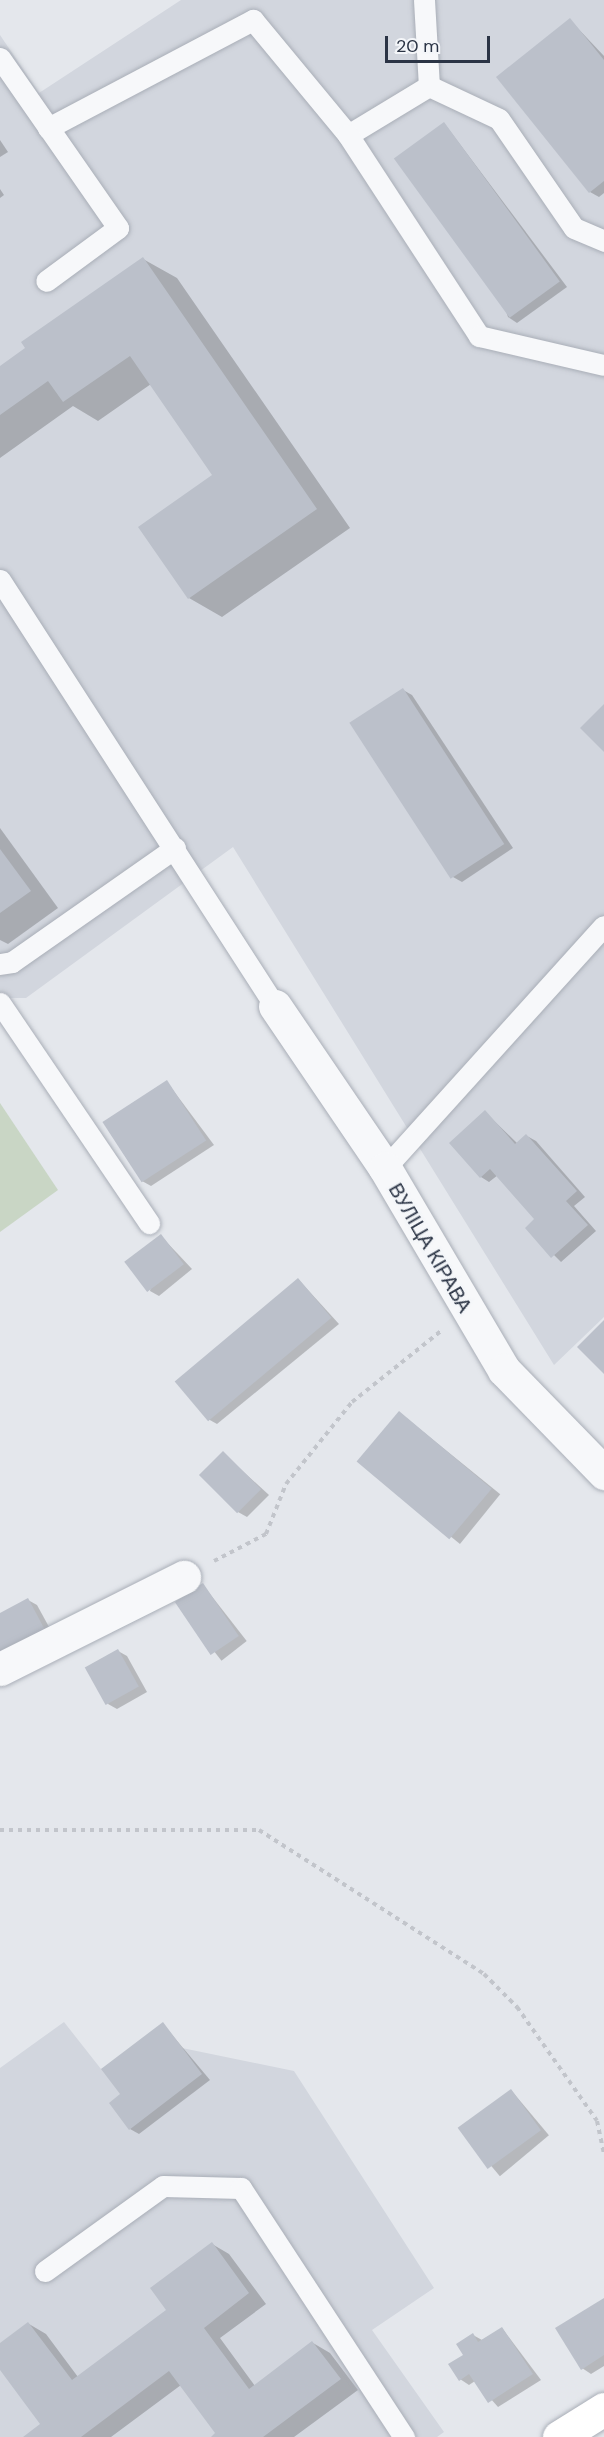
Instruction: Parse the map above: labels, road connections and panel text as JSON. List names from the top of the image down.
{
  "streets": {
    "street": ["ВУЛІЦА КІРАВА"]
  },
  "scale_bar": "20 m"
}
